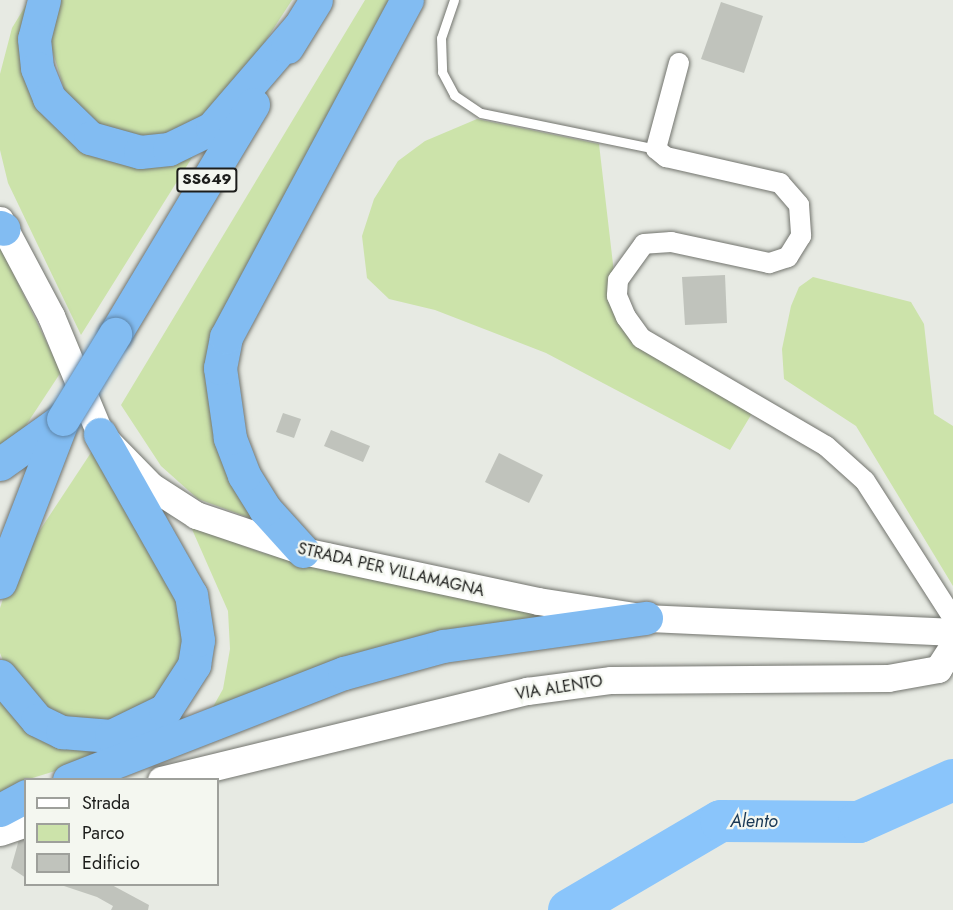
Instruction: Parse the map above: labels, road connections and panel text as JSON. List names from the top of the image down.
{
  "streets": {
    "highway": ["SS649"],
    "main road": ["STRADA PER VILLAMAGNA", "VIA ALENTO"]
  },
  "water": ["Alento"],
  "legend": ["Strada", "Parco", "Edificio"]
}
